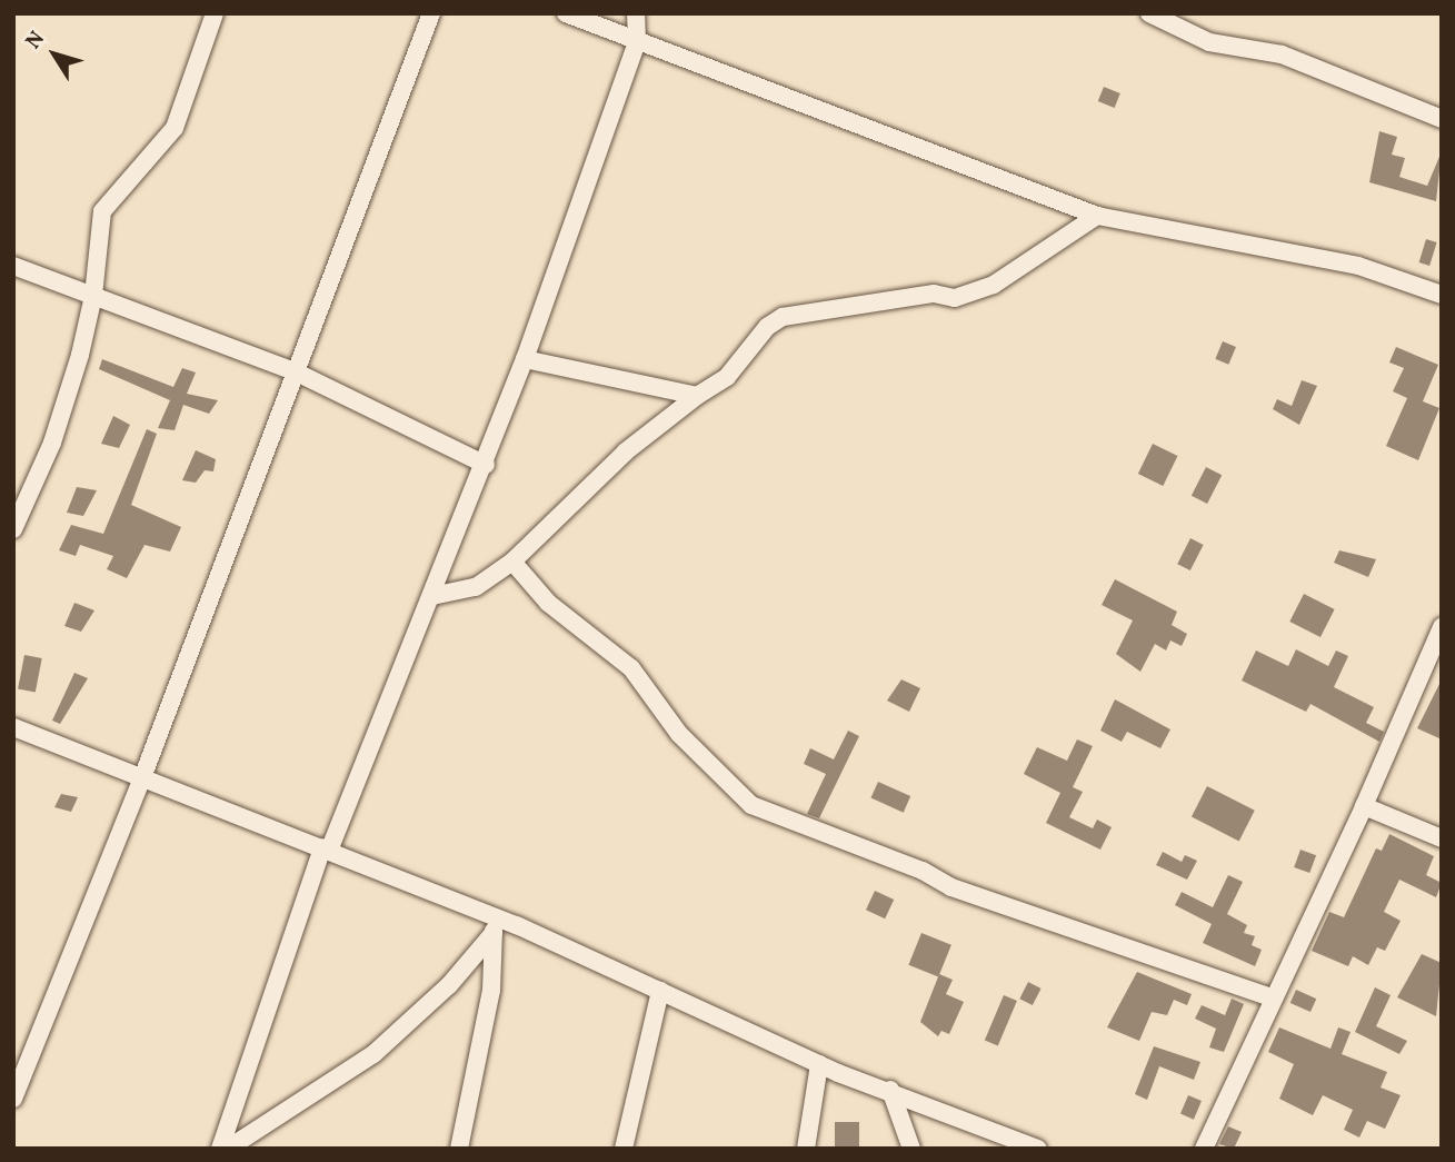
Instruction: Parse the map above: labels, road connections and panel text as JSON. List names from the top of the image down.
{
  "north": "top left"
}
